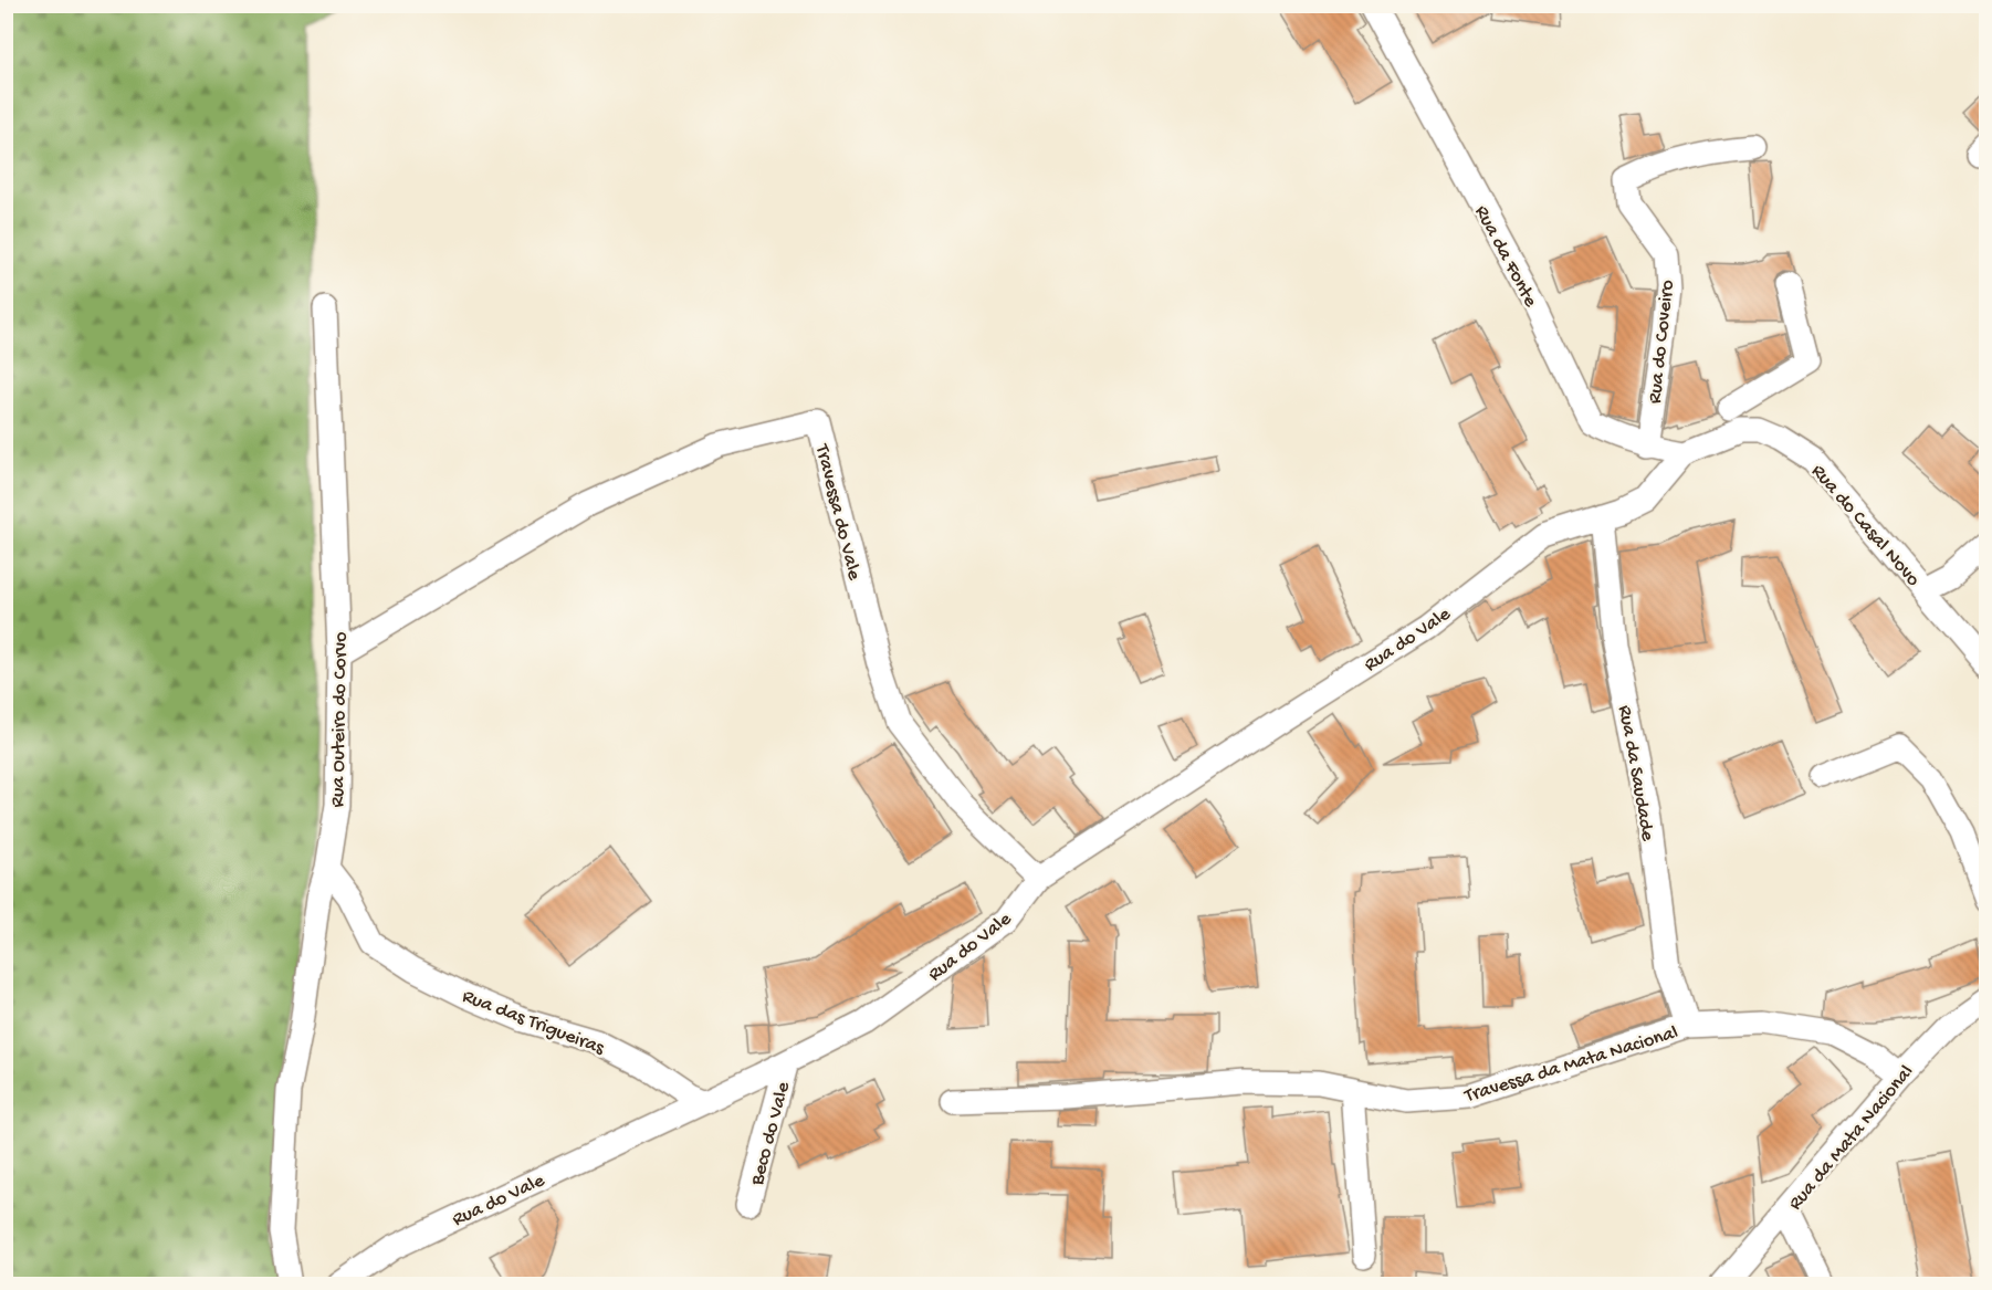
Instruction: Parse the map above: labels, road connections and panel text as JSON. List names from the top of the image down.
{
  "streets": {
    "street": [
      "Rua da Fonte",
      "Rua do Coveiro",
      "Travessa do Vale",
      "Rua do Casal Novo",
      "Rua do Vale",
      "Rua Outeiro do Corvo",
      "Rua da Saudade",
      "Rua das Trigueiras",
      "Travessa da Mata Nacional",
      "Beco do Vale",
      "Rua da Mata Nacional"
    ]
  },
  "crossings": [
    ["Rua da Fonte", "Rua do Coveiro"],
    ["Rua da Fonte", "Rua do Casal Novo"],
    ["Rua da Fonte", "Rua do Vale"],
    ["Travessa do Vale", "Rua do Vale"],
    ["Travessa do Vale", "Rua Outeiro do Corvo"],
    ["Rua do Casal Novo", "Rua do Vale"],
    ["Rua do Vale", "Rua da Saudade"],
    ["Rua do Vale", "Rua das Trigueiras"],
    ["Rua do Vale", "Beco do Vale"],
    ["Rua Outeiro do Corvo", "Rua das Trigueiras"],
    ["Rua da Saudade", "Travessa da Mata Nacional"],
    ["Travessa da Mata Nacional", "Rua da Mata Nacional"]
  ]
}
